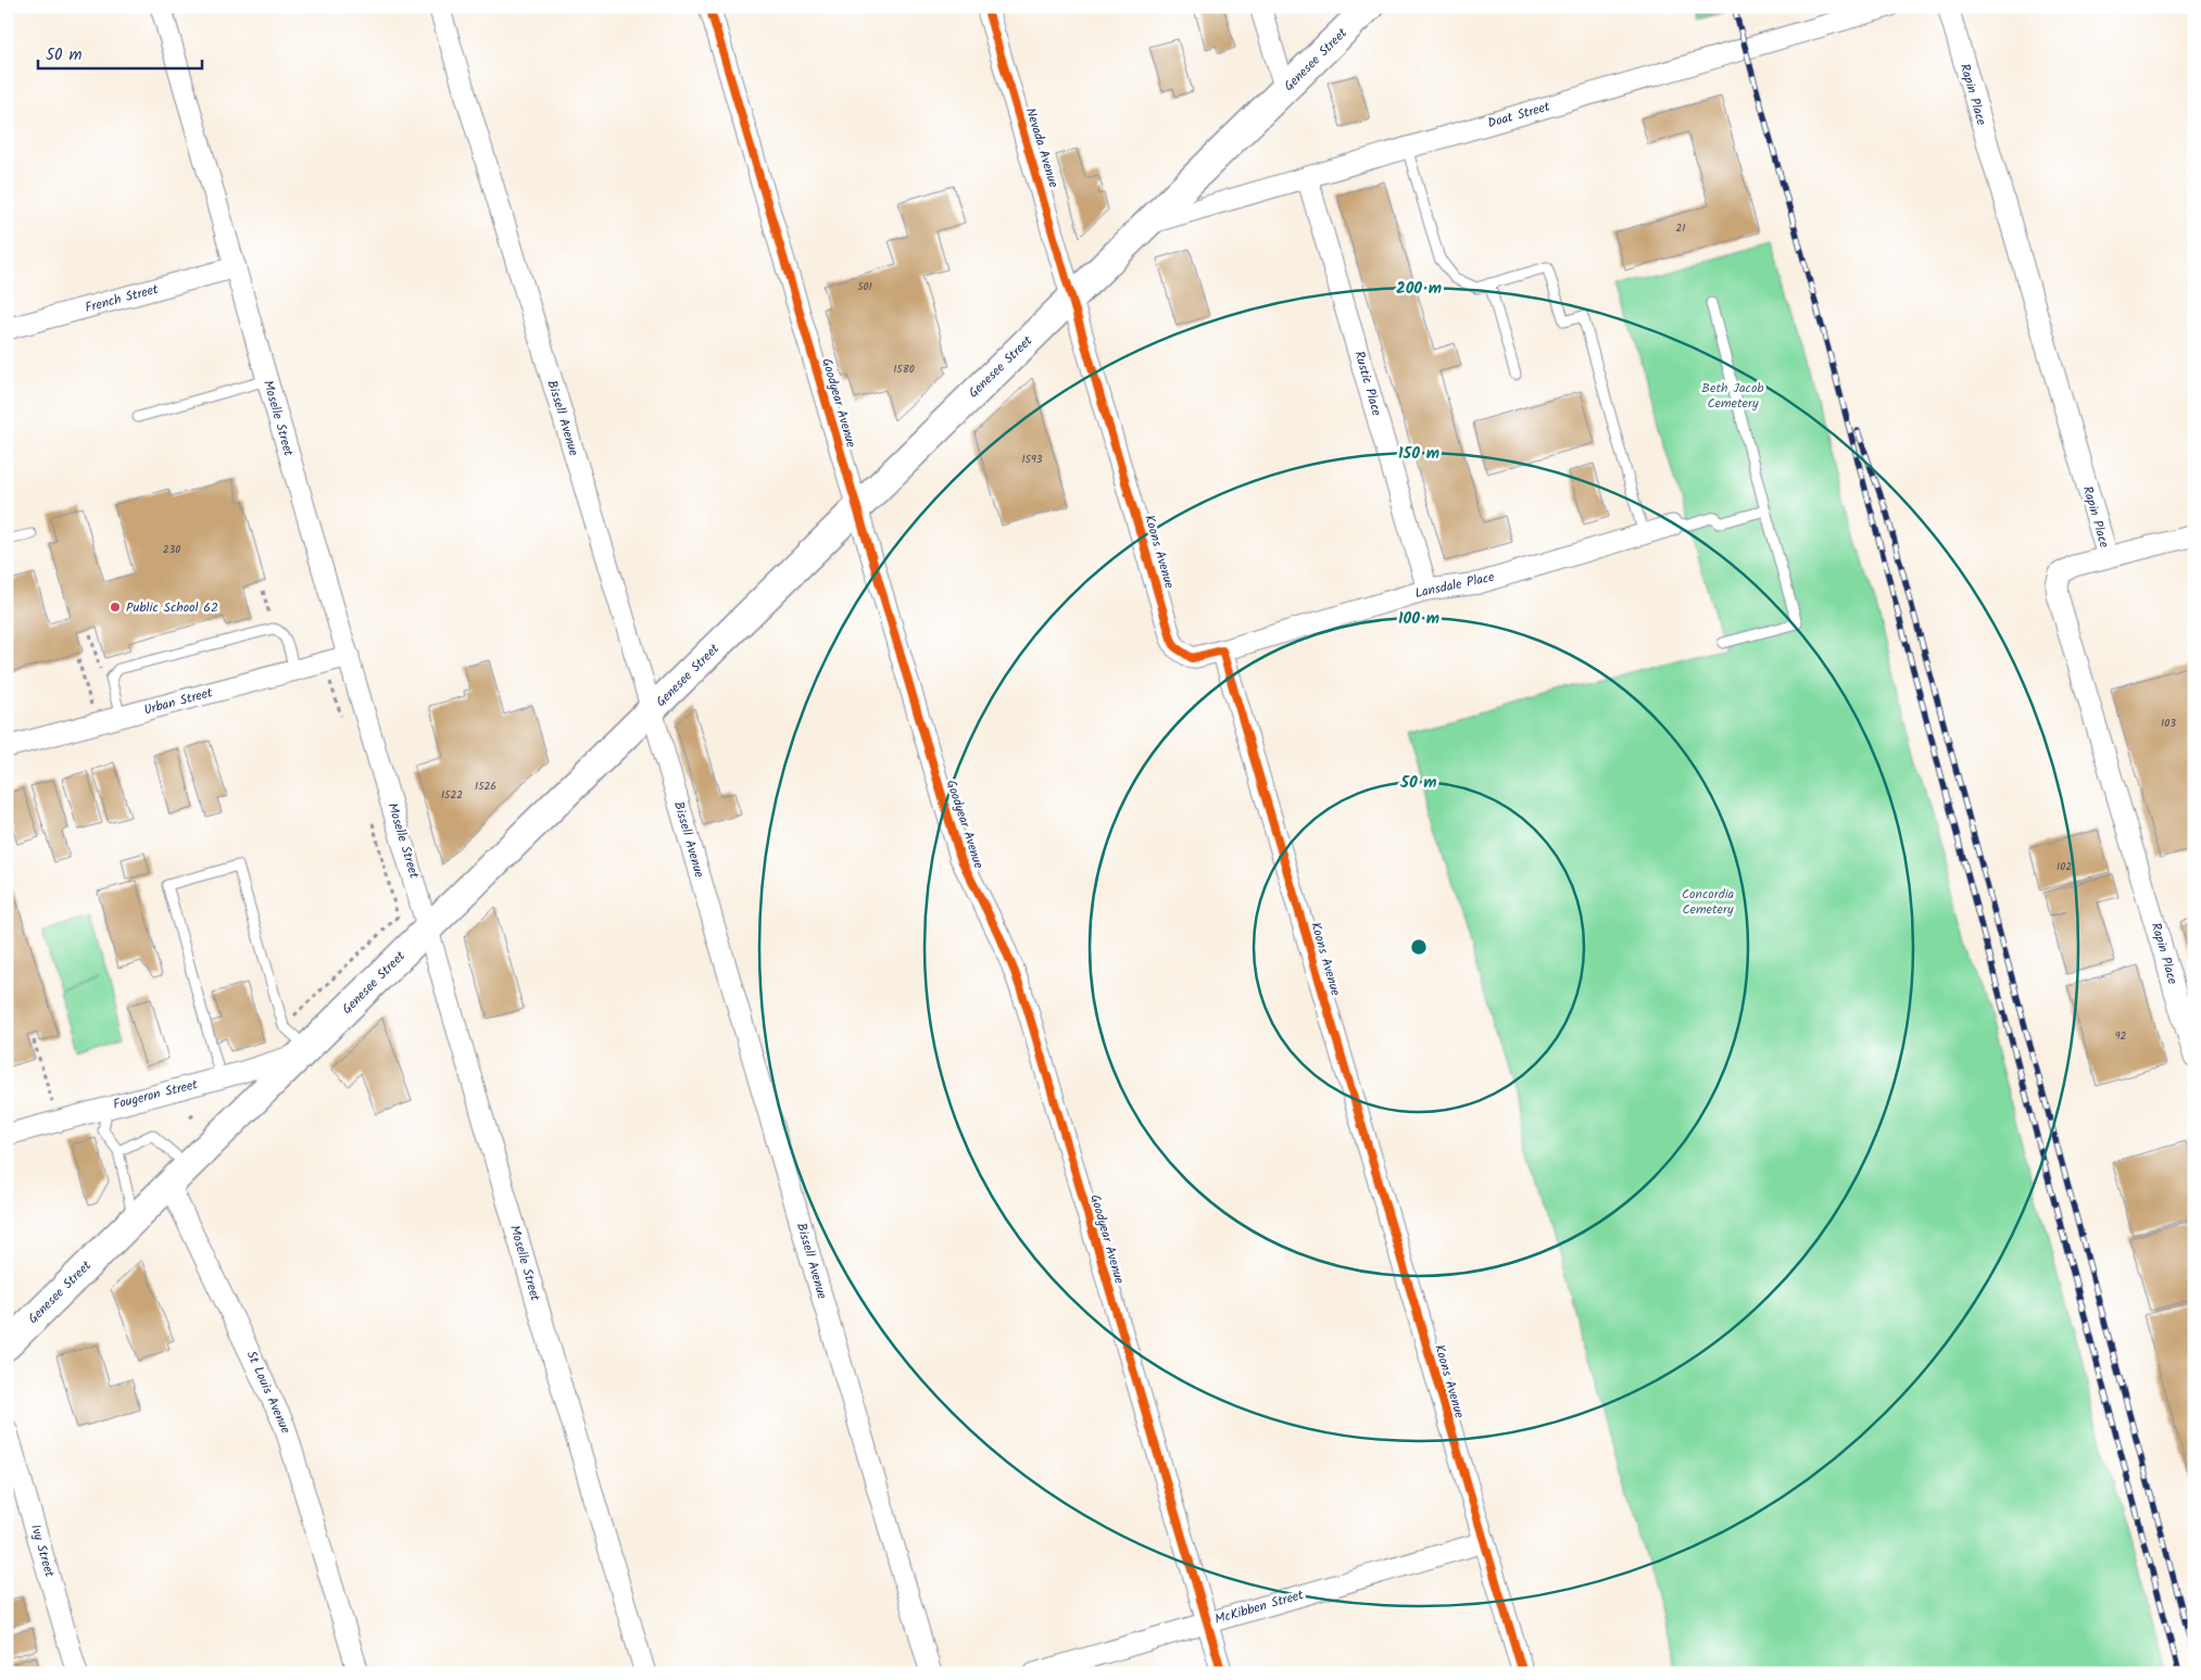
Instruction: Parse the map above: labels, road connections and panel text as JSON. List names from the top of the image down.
{
  "streets": {
    "main road": ["Genesee Street"],
    "street": [
      "Rapin Place",
      "Doat Street",
      "Nevada Avenue",
      "French Street",
      "Rustic Place",
      "Goodyear Avenue",
      "Moselle Street",
      "Bissell Avenue",
      "Koons Avenue",
      "Lansdale Place",
      "Urban Street",
      "Fougeron Street",
      "St Louis Avenue",
      "Ivy Street",
      "McKibben Street"
    ]
  },
  "crossings": [
    ["Genesee Street", "Doat Street"],
    ["Genesee Street", "Nevada Avenue"],
    ["Genesee Street", "Goodyear Avenue"],
    ["Genesee Street", "Moselle Street"],
    ["Genesee Street", "Bissell Avenue"],
    ["Genesee Street", "Koons Avenue"],
    ["Genesee Street", "Fougeron Street"],
    ["Genesee Street", "St Louis Avenue"],
    ["Doat Street", "Rustic Place"],
    ["Nevada Avenue", "Koons Avenue"],
    ["French Street", "Moselle Street"],
    ["Rustic Place", "Lansdale Place"],
    ["Goodyear Avenue", "McKibben Street"],
    ["Moselle Street", "Urban Street"],
    ["Koons Avenue", "Lansdale Place"],
    ["Koons Avenue", "McKibben Street"]
  ],
  "parks": ["Beth Jacob Cemetery", "Concordia Cemetery"],
  "places": ["Public School 62"],
  "house_numbers": [
    "21",
    "501",
    "1580",
    "1593",
    "230",
    "103",
    "1526",
    "1522",
    "102",
    "92"
  ],
  "scale_bar": "50 m",
  "rings": [
    "200 m",
    "150 m",
    "100 m",
    "50 m"
  ]
}
